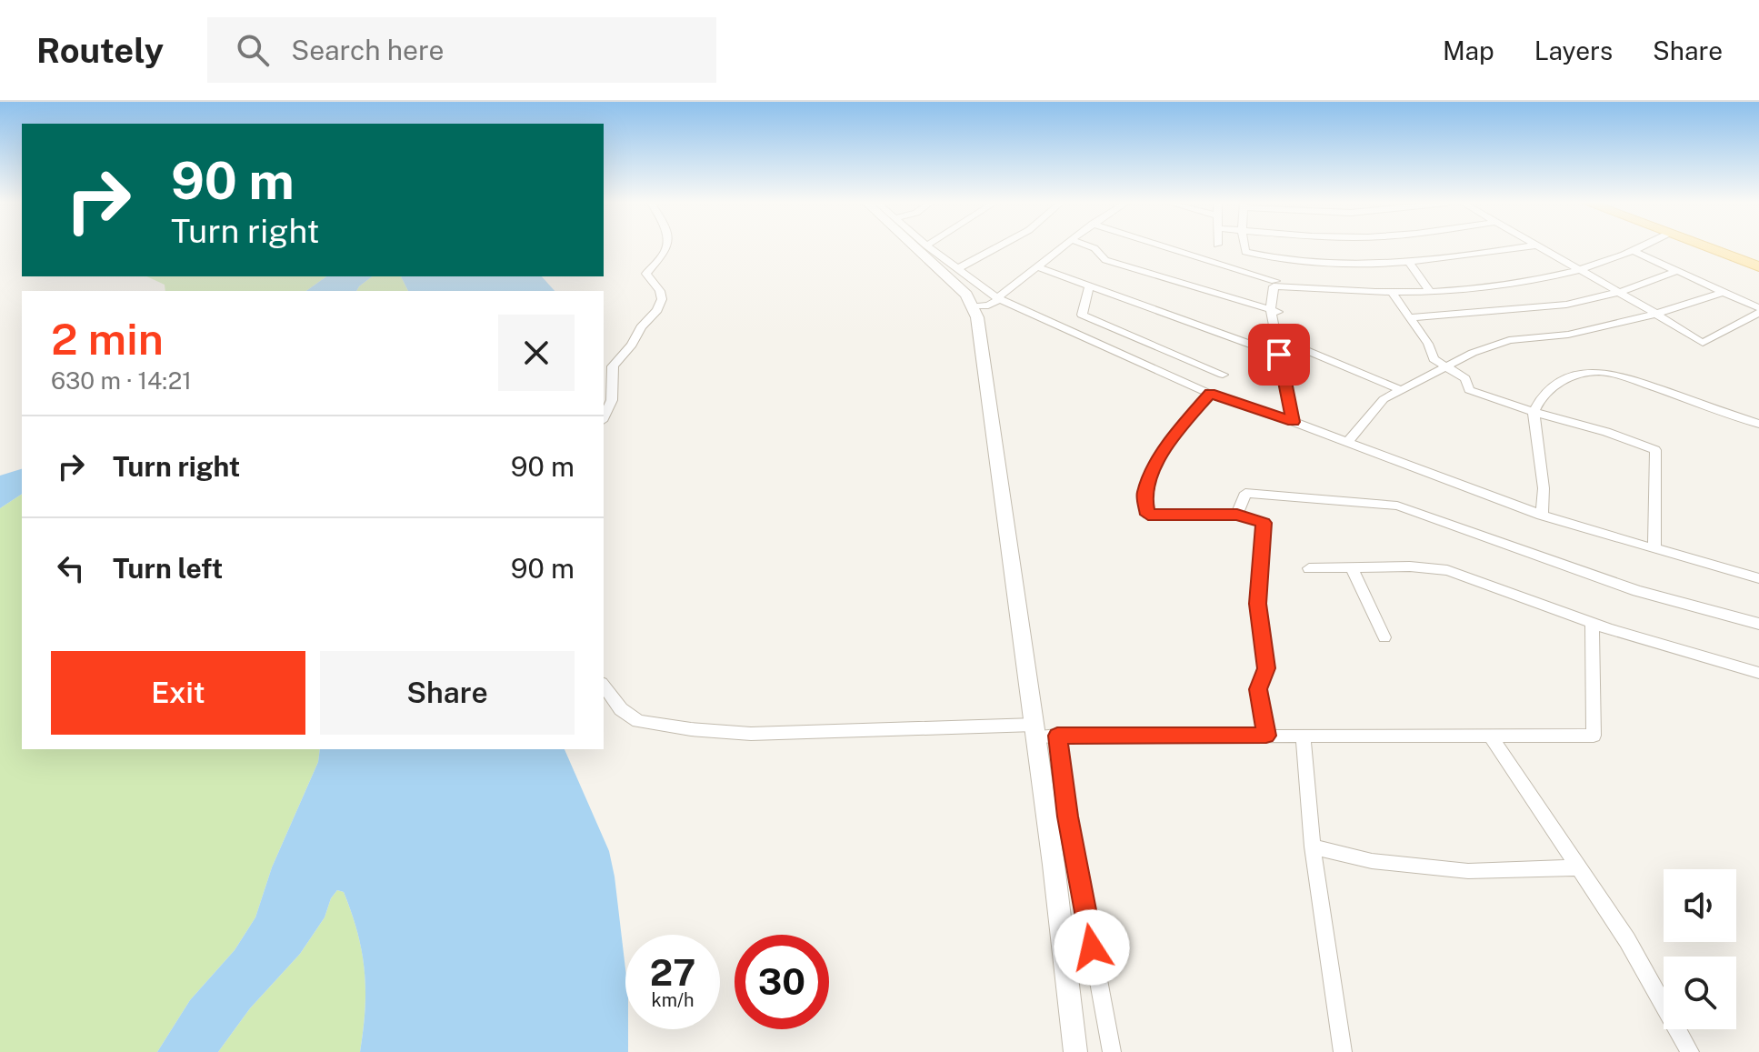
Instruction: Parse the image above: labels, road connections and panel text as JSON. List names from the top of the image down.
{
  "page": {
    "header": "Routely",
    "search": "Search here",
    "nav": ["Map", "Layers", "Share"],
    "turn": ["90 m", "Turn right"],
    "heading": ["2 min", "630 m · 14:21"],
    "list": [
      {
        "name": "Turn right",
        "value": "90 m"
      },
      {
        "name": "Turn left",
        "value": "90 m"
      }
    ],
    "buttons": ["Exit", "Share"],
    "speed": "27 km/h",
    "limit": "30"
  }
}
